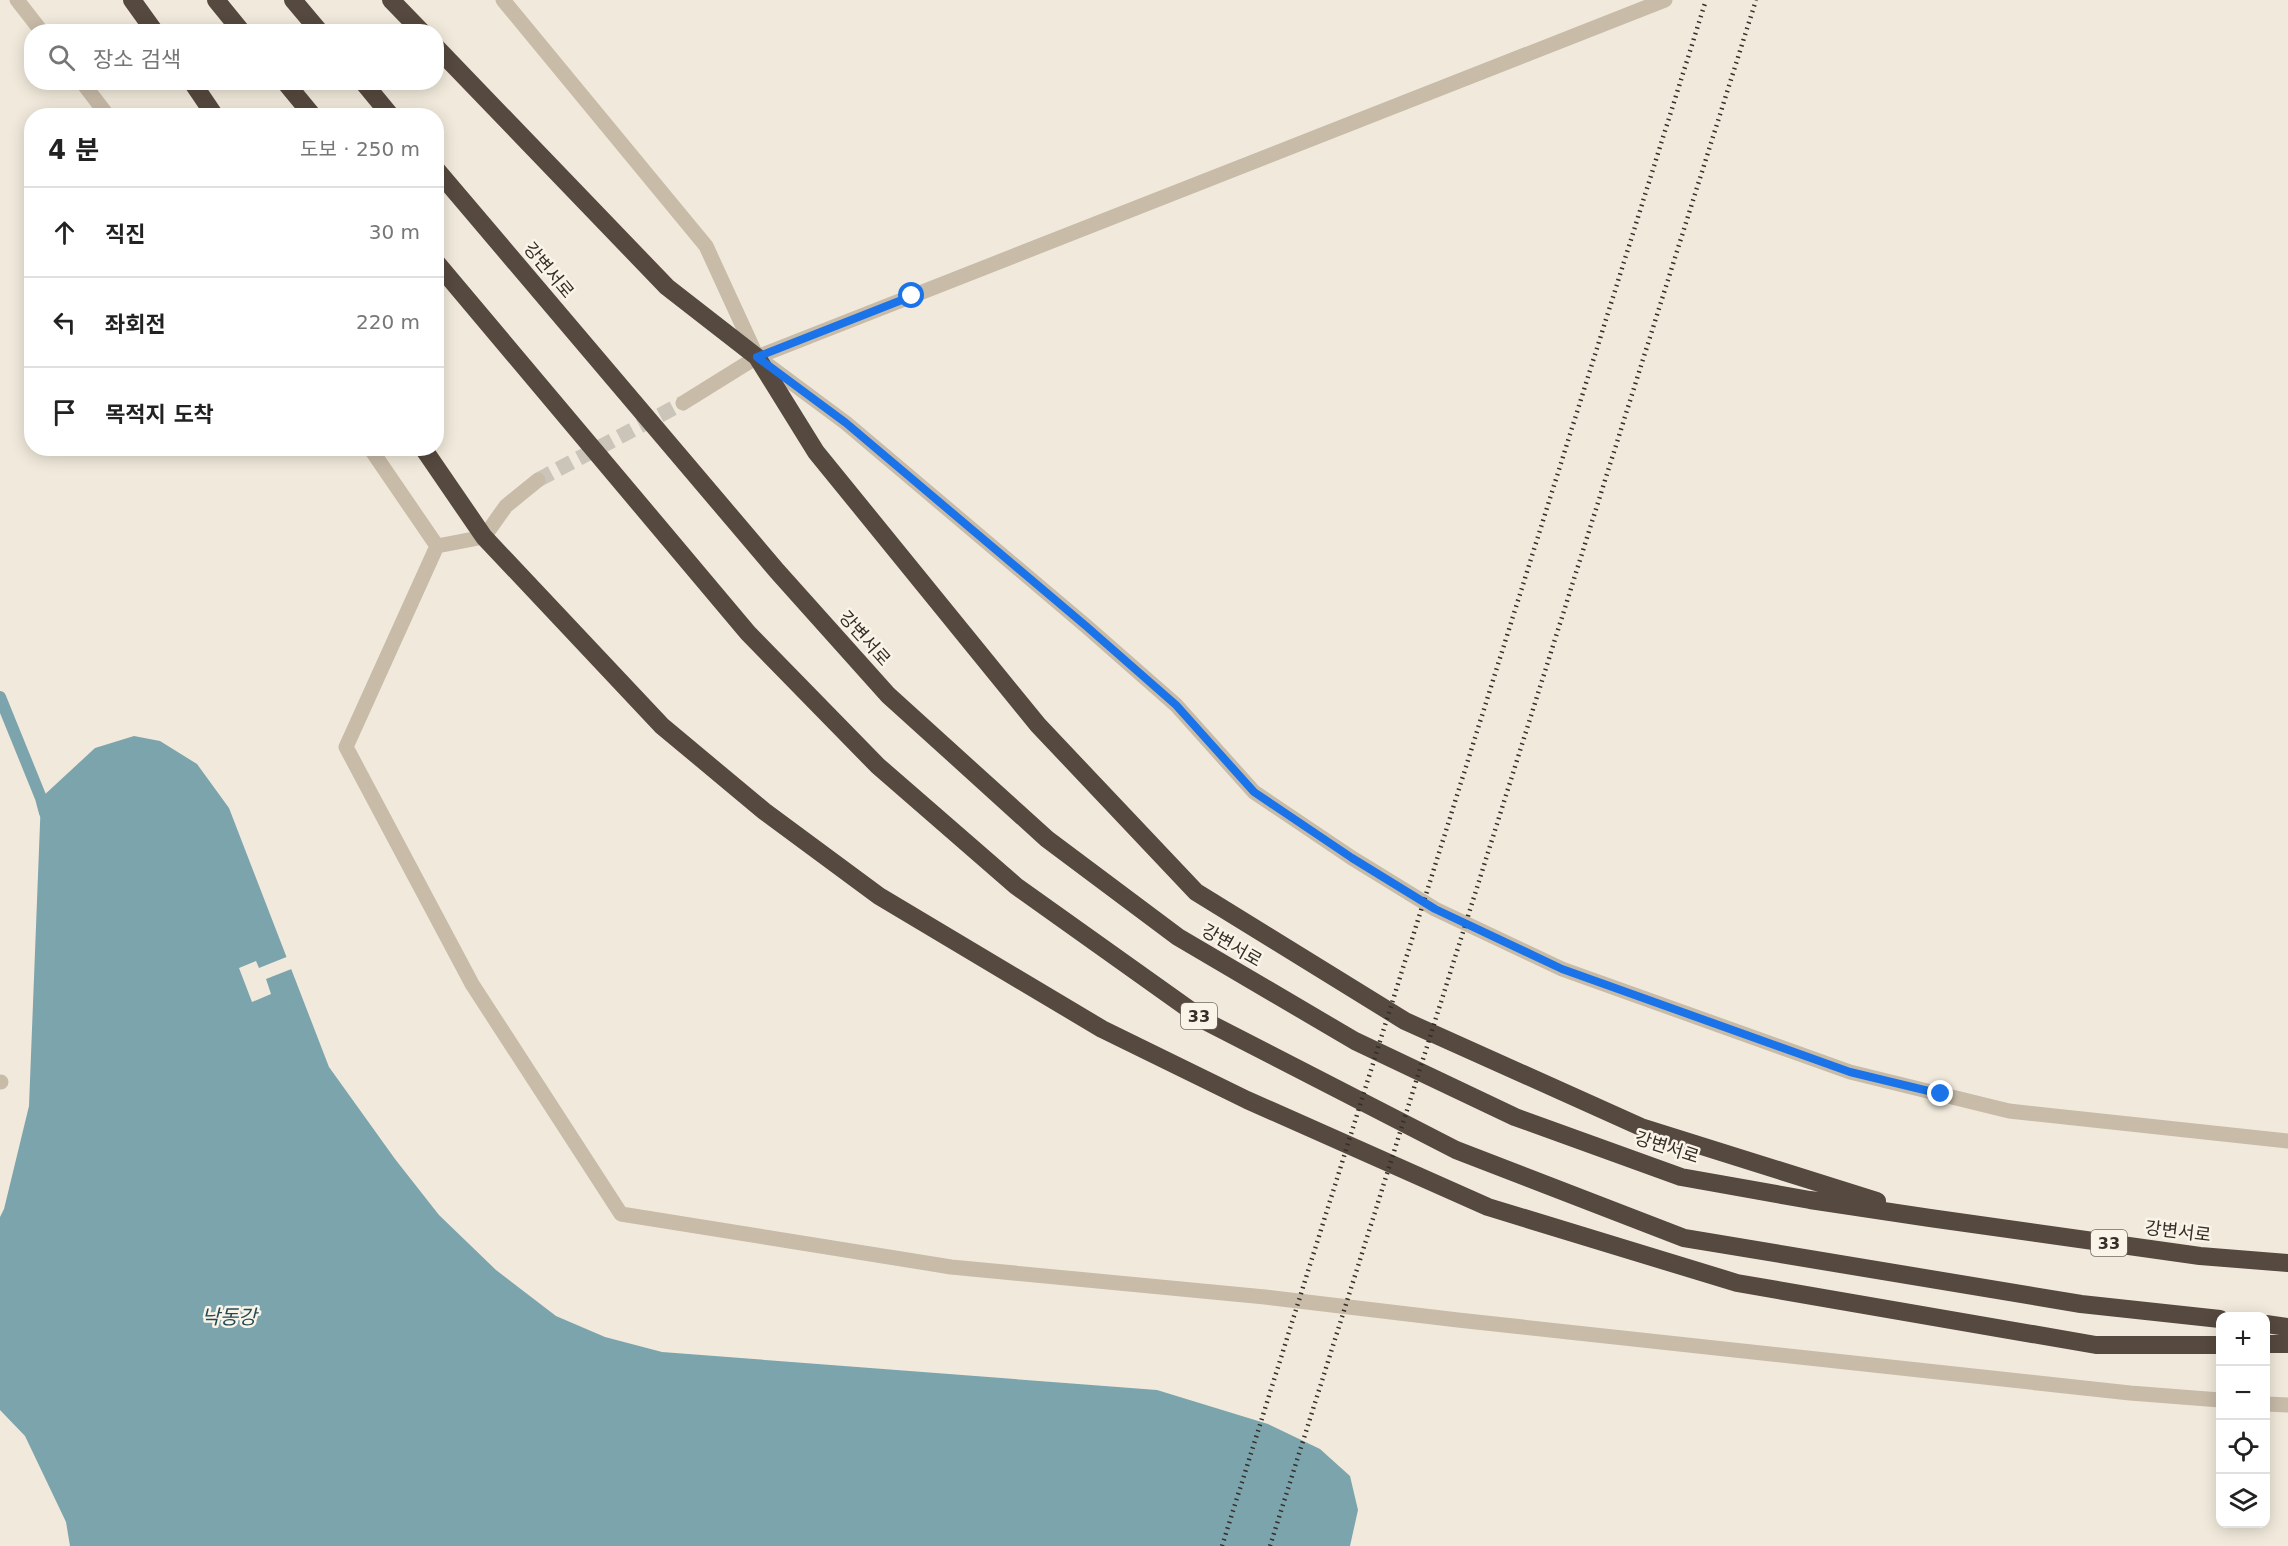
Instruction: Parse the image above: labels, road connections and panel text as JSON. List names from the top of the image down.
{
  "streets": {
    "highway": ["강변서로", "33"]
  },
  "water": ["낙동강"],
  "page": {
    "search": "장소 검색",
    "heading": ["4 분", "도보 · 250 m"],
    "list": [
      ["직진", "30 m"],
      ["좌회전", "220 m"],
      "목적지 도착"
    ],
    "map_buttons": ["+", "−"]
  }
}
